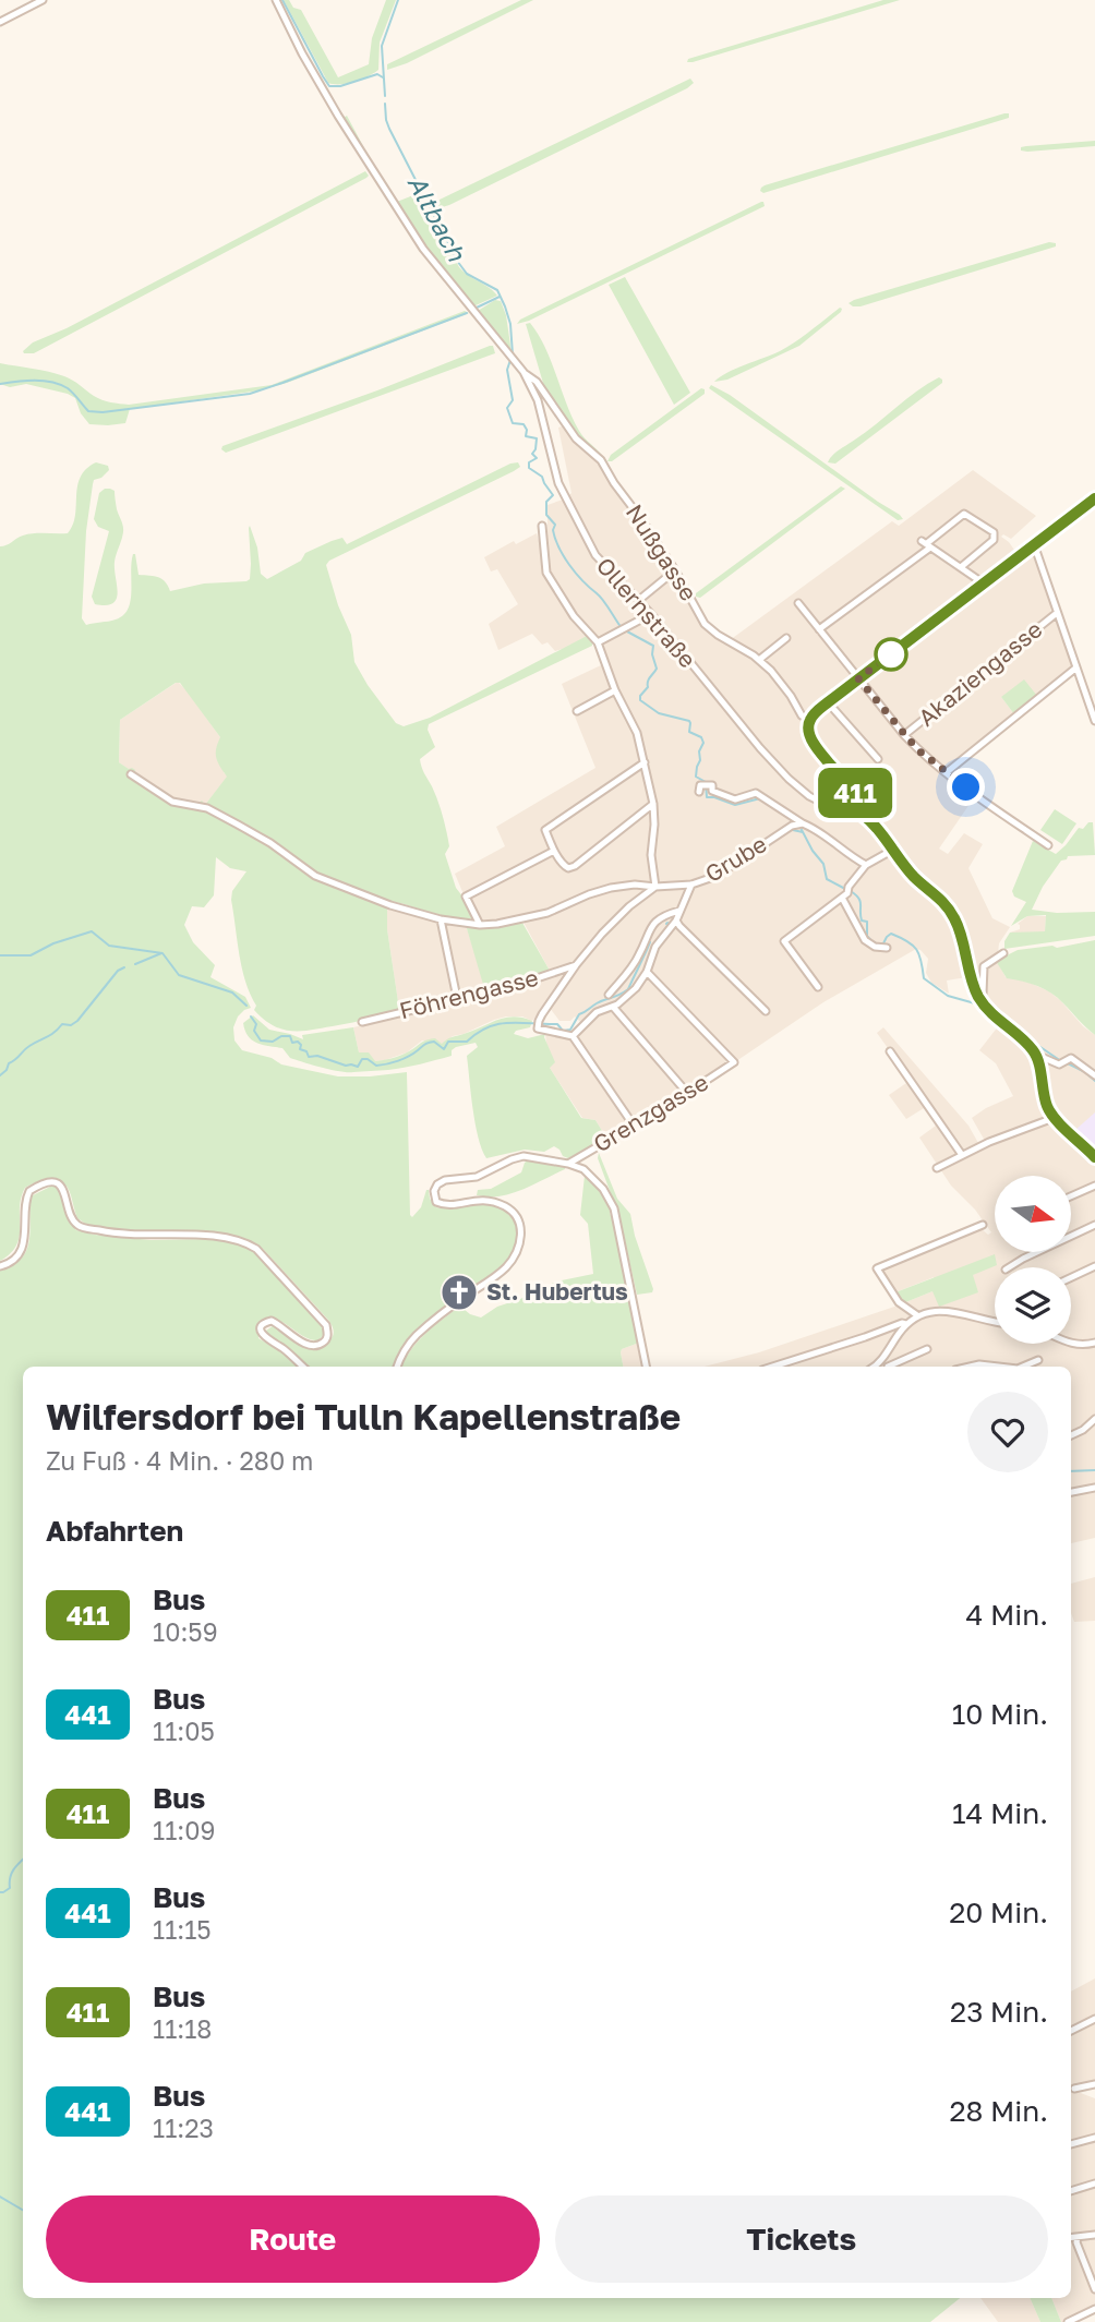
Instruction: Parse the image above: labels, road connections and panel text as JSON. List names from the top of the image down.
{
  "streets": {
    "street": [
      "Nußgasse",
      "Ollernstraße",
      "Akaziengasse",
      "Grube",
      "Föhrengasse",
      "Grenzgasse"
    ]
  },
  "crossings": [
    ["Nußgasse", "Ollernstraße"]
  ],
  "water": ["Altbach"],
  "places": {
    "church": ["St. Hubertus"]
  },
  "lines": ["bus line 411"],
  "north": "right",
  "page": {
    "on_map": "411",
    "heading": [
      ["Wilfersdorf bei Tulln Kapellenstraße", "Zu Fuß · 4 Min. · 280 m"],
      "Abfahrten"
    ],
    "list": [
      {
        "mark": "411",
        "name": "Bus",
        "note": "10:59",
        "value": "4 Min."
      },
      {
        "mark": "441",
        "name": "Bus",
        "note": "11:05",
        "value": "10 Min."
      },
      {
        "mark": "411",
        "name": "Bus",
        "note": "11:09",
        "value": "14 Min."
      },
      {
        "mark": "441",
        "name": "Bus",
        "note": "11:15",
        "value": "20 Min."
      },
      {
        "mark": "411",
        "name": "Bus",
        "note": "11:18",
        "value": "23 Min."
      },
      {
        "mark": "441",
        "name": "Bus",
        "note": "11:23",
        "value": "28 Min."
      }
    ],
    "buttons": ["Route", "Tickets"]
  }
}
